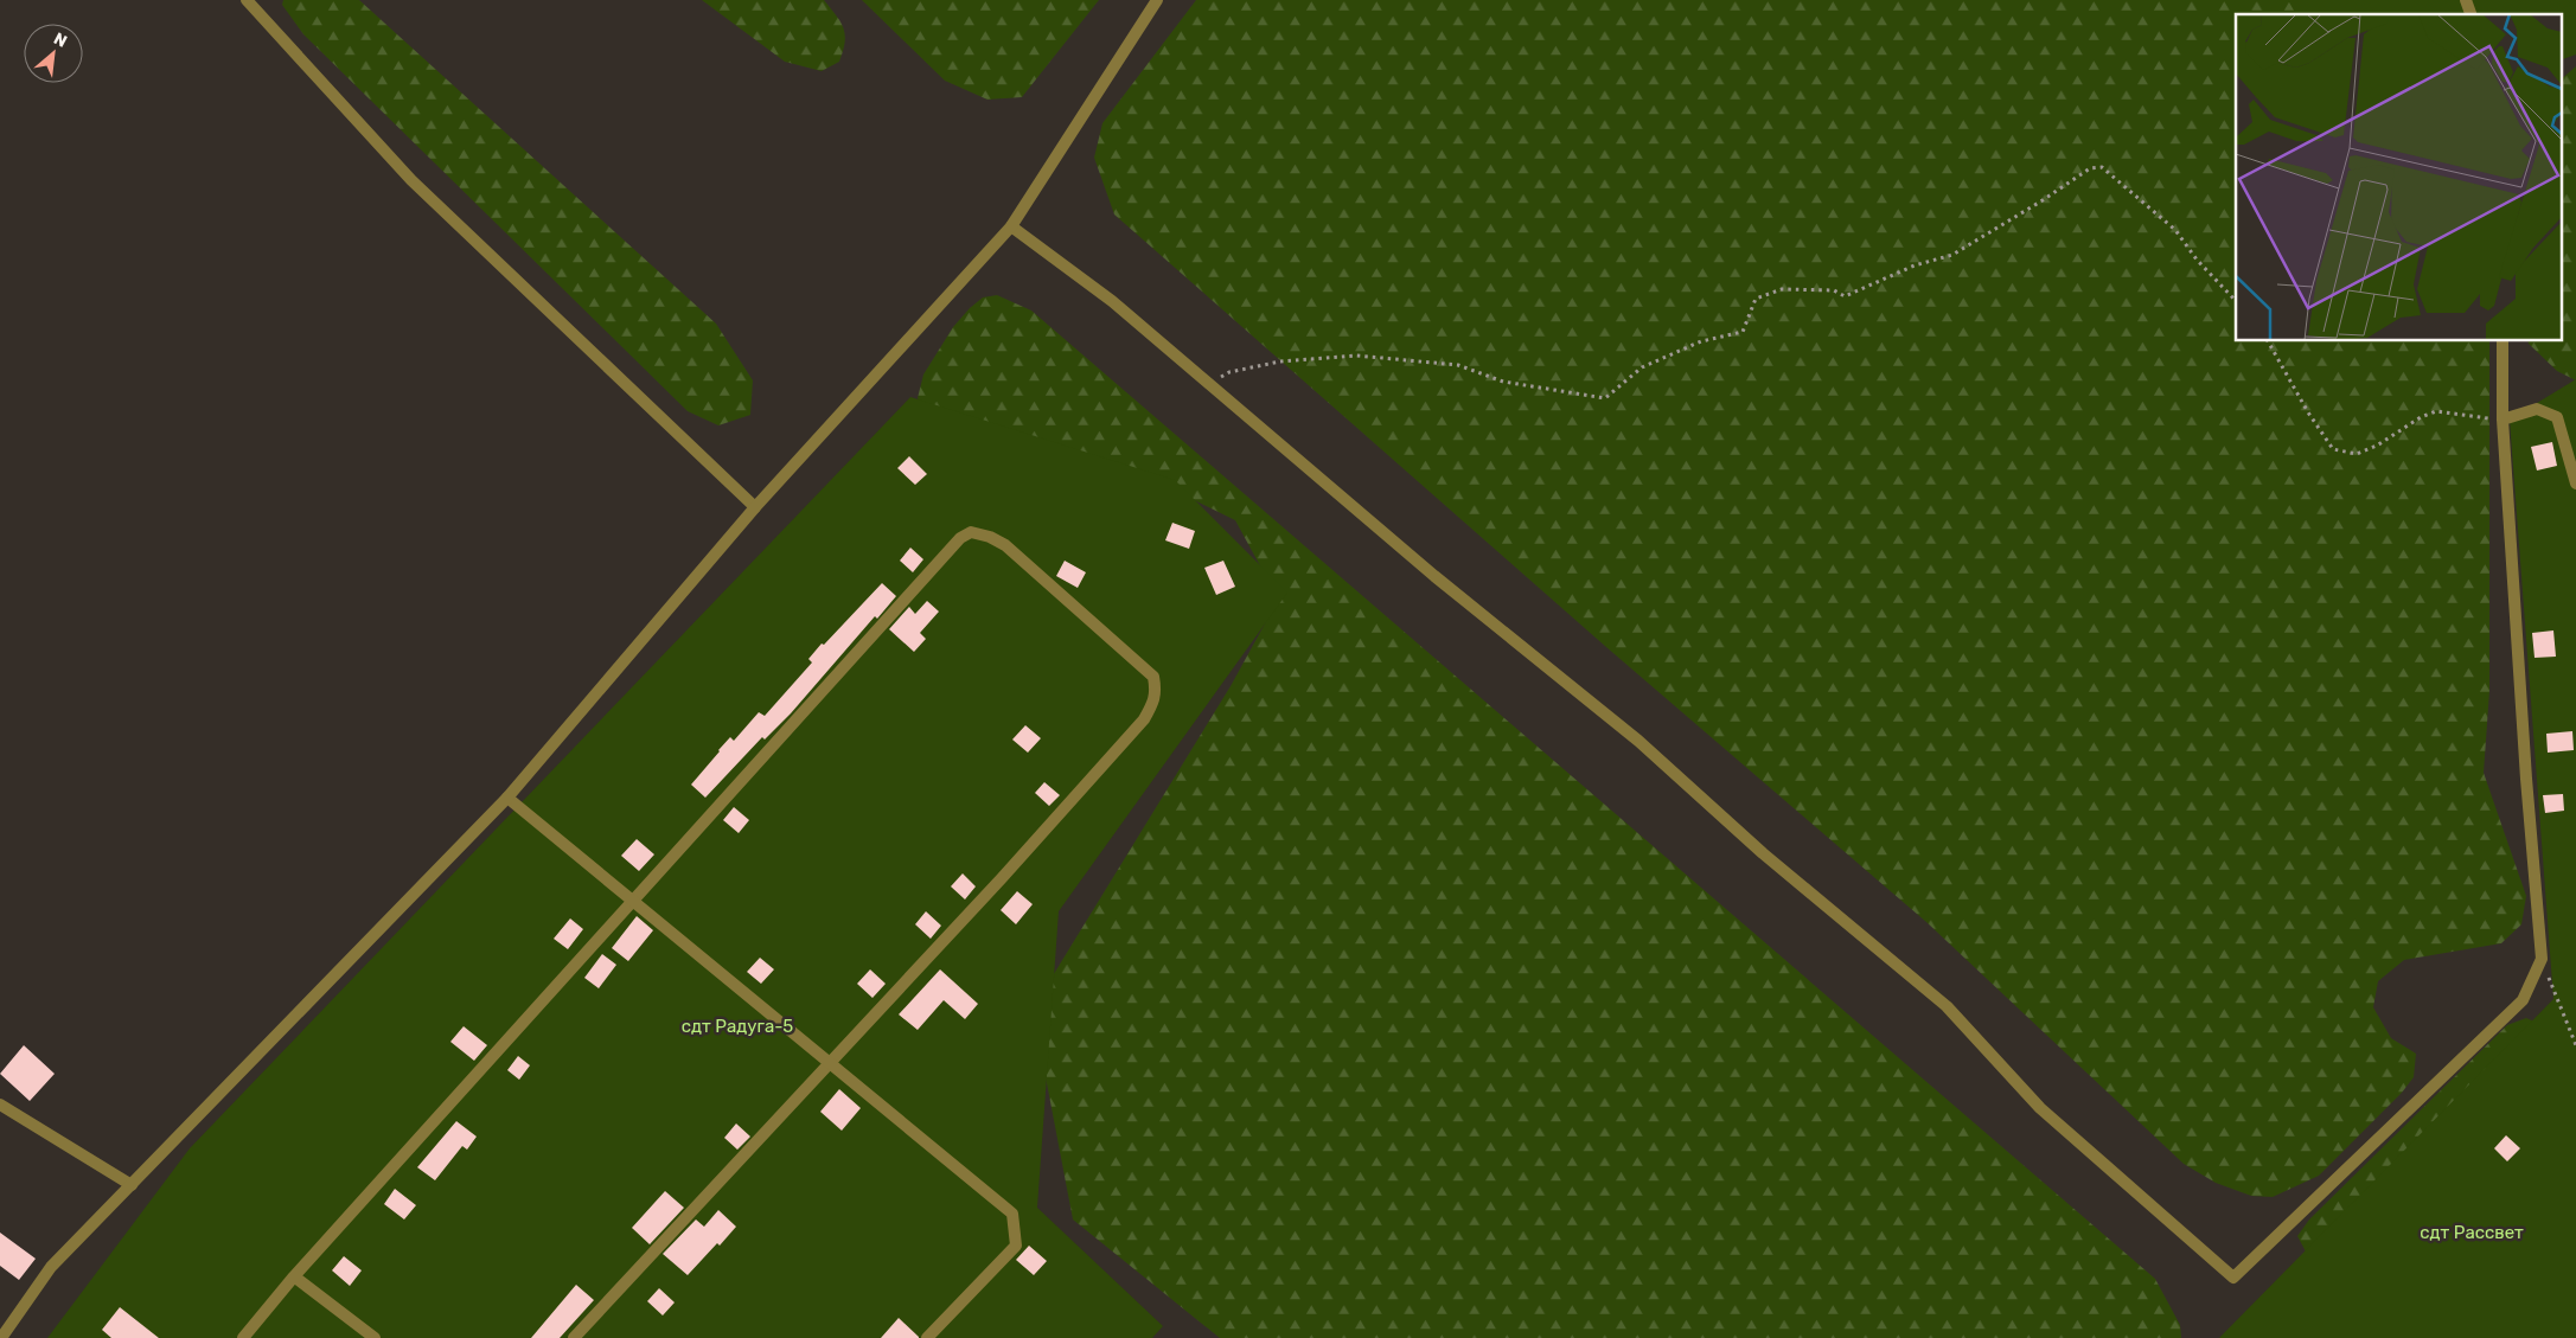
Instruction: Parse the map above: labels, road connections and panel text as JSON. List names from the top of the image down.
{
  "parks": ["сдт Радуга-5", "сдт Рассвет"],
  "north": "top right"
}
